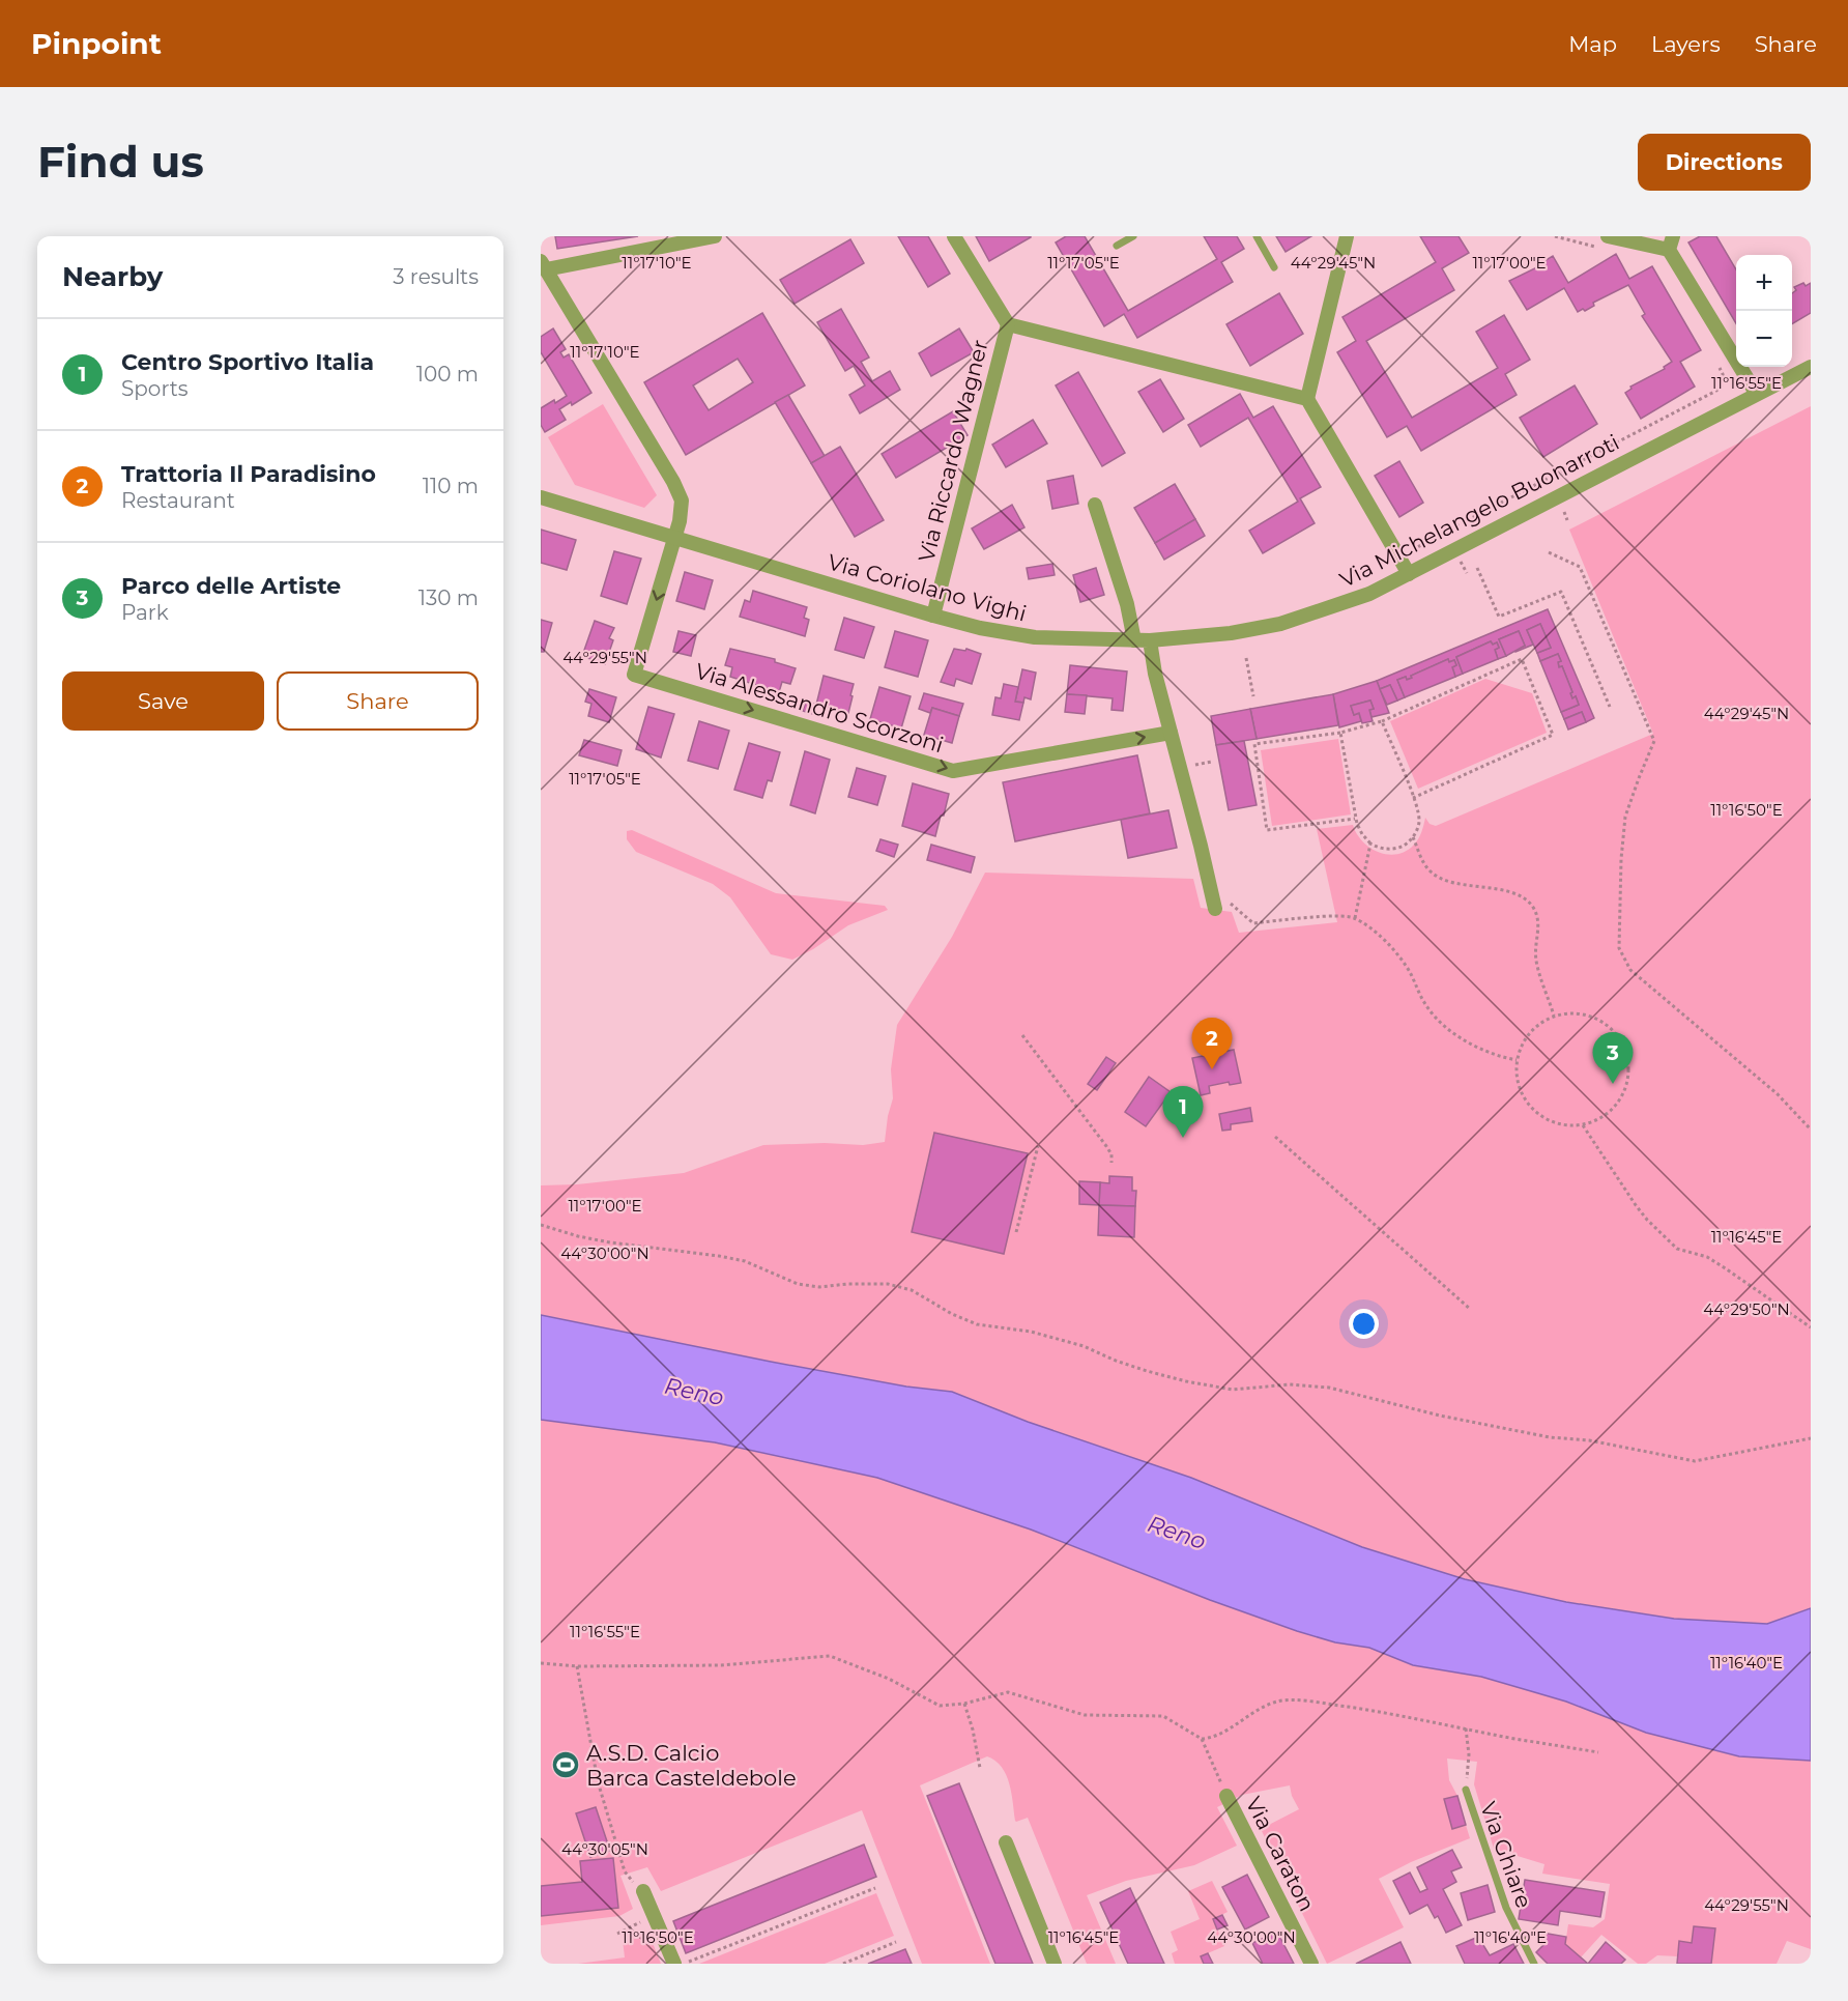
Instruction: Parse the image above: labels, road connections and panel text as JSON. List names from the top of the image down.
{
  "streets": {
    "street": [
      "Via Riccardo Wagner",
      "Via Michelangelo Buonarroti",
      "Via Coriolano Vighi",
      "Via Alessandro Scorzoni",
      "Via Caraton"
    ],
    "lane": ["Via Ghiare"]
  },
  "crossings": [
    ["Via Riccardo Wagner", "Via Coriolano Vighi"],
    ["Via Michelangelo Buonarroti", "Via Coriolano Vighi"],
    ["Via Coriolano Vighi", "Via Alessandro Scorzoni"]
  ],
  "water": ["Reno"],
  "places": {
    "sports": ["A.S.D. Calcio Barca Casteldebole"]
  },
  "page": {
    "header": "Pinpoint",
    "nav": ["Map", "Layers", "Share"],
    "buttons": [
      "Directions",
      ["Save", "Share"]
    ],
    "title": "Find us",
    "heading": ["Nearby", "3 results"],
    "map_buttons": ["+", "−"],
    "list": [
      {
        "mark": "1",
        "name": "Centro Sportivo Italia",
        "note": "Sports",
        "value": "100 m"
      },
      {
        "mark": "2",
        "name": "Trattoria Il Paradisino",
        "note": "Restaurant",
        "value": "110 m"
      },
      {
        "mark": "3",
        "name": "Parco delle Artiste",
        "note": "Park",
        "value": "130 m"
      }
    ],
    "pins": ["2", "3", "1"]
  },
  "coordinates": [
    "11°17'10\"E",
    "11°17'05\"E",
    "44°29'45\"N",
    "11°17'00\"E",
    "11°16'55\"E",
    "44°29'55\"N",
    "11°16'50\"E",
    "11°16'45\"E",
    "44°30'00\"N",
    "44°29'50\"N",
    "11°16'40\"E",
    "44°30'05\"N"
  ]
}
